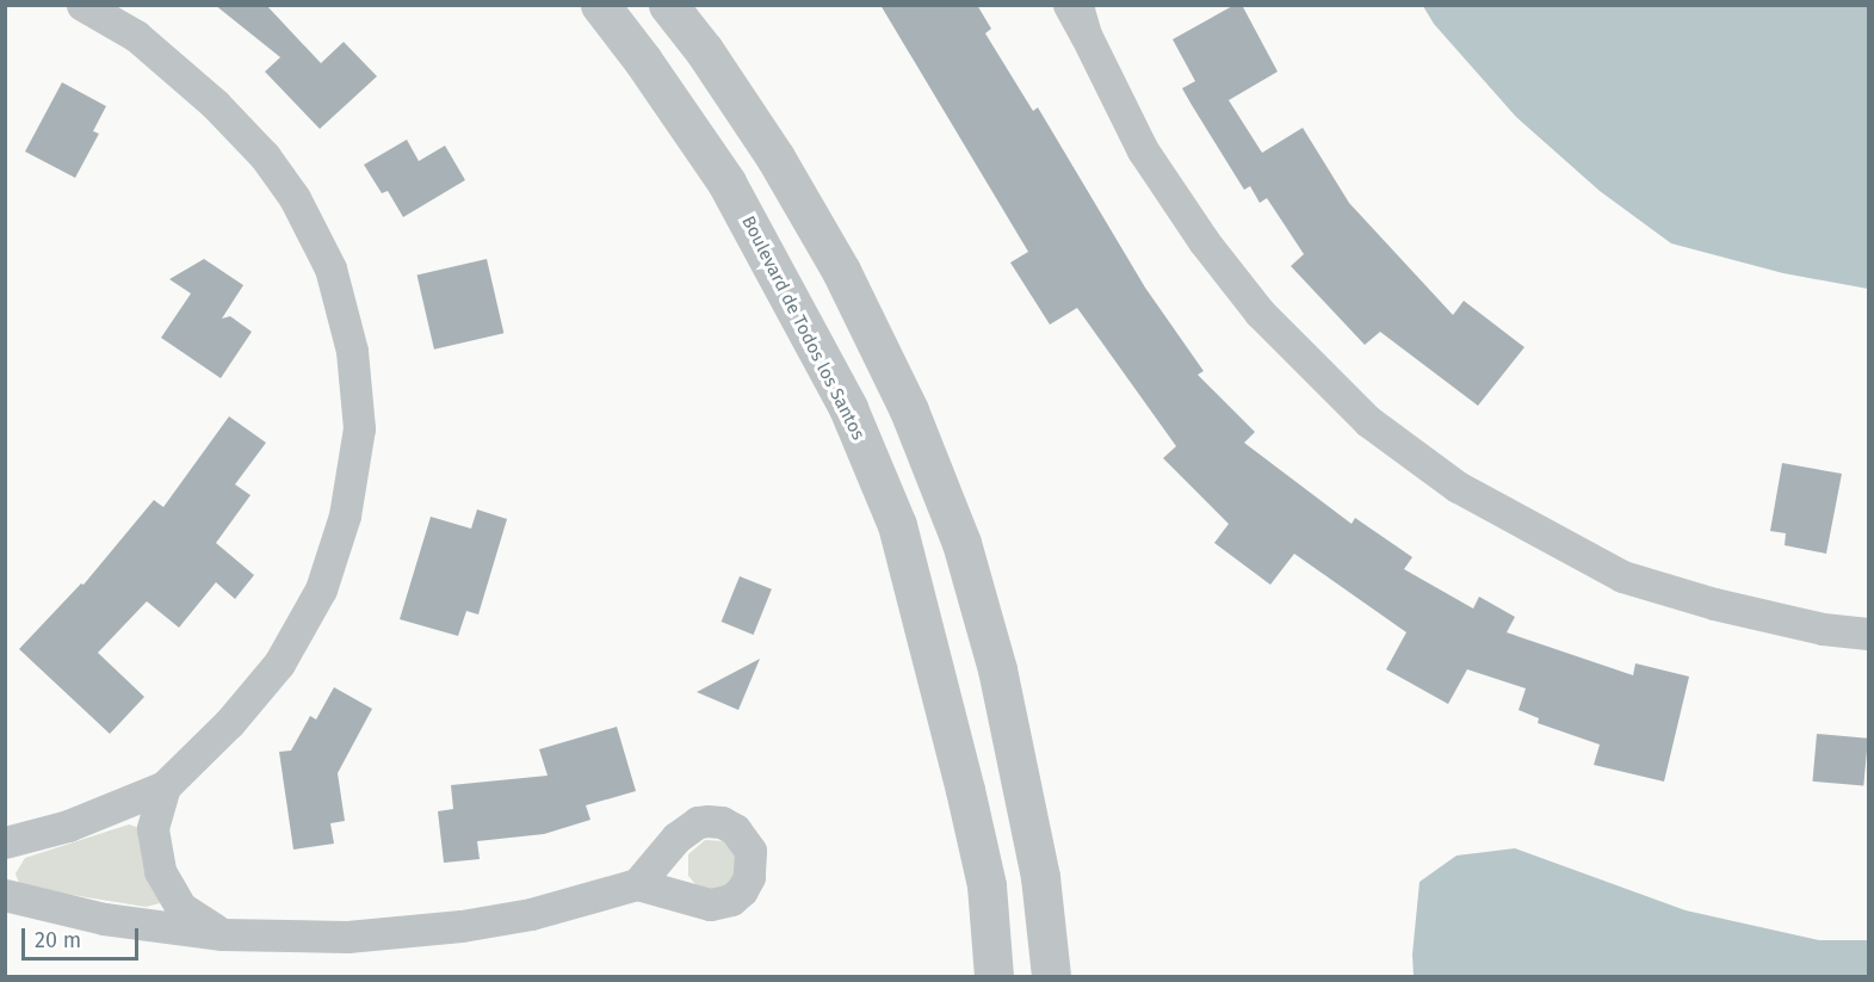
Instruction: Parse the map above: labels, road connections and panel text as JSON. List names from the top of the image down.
{
  "streets": {
    "street": ["Boulevard de Todos los Santos"]
  },
  "scale_bar": "20 m"
}
